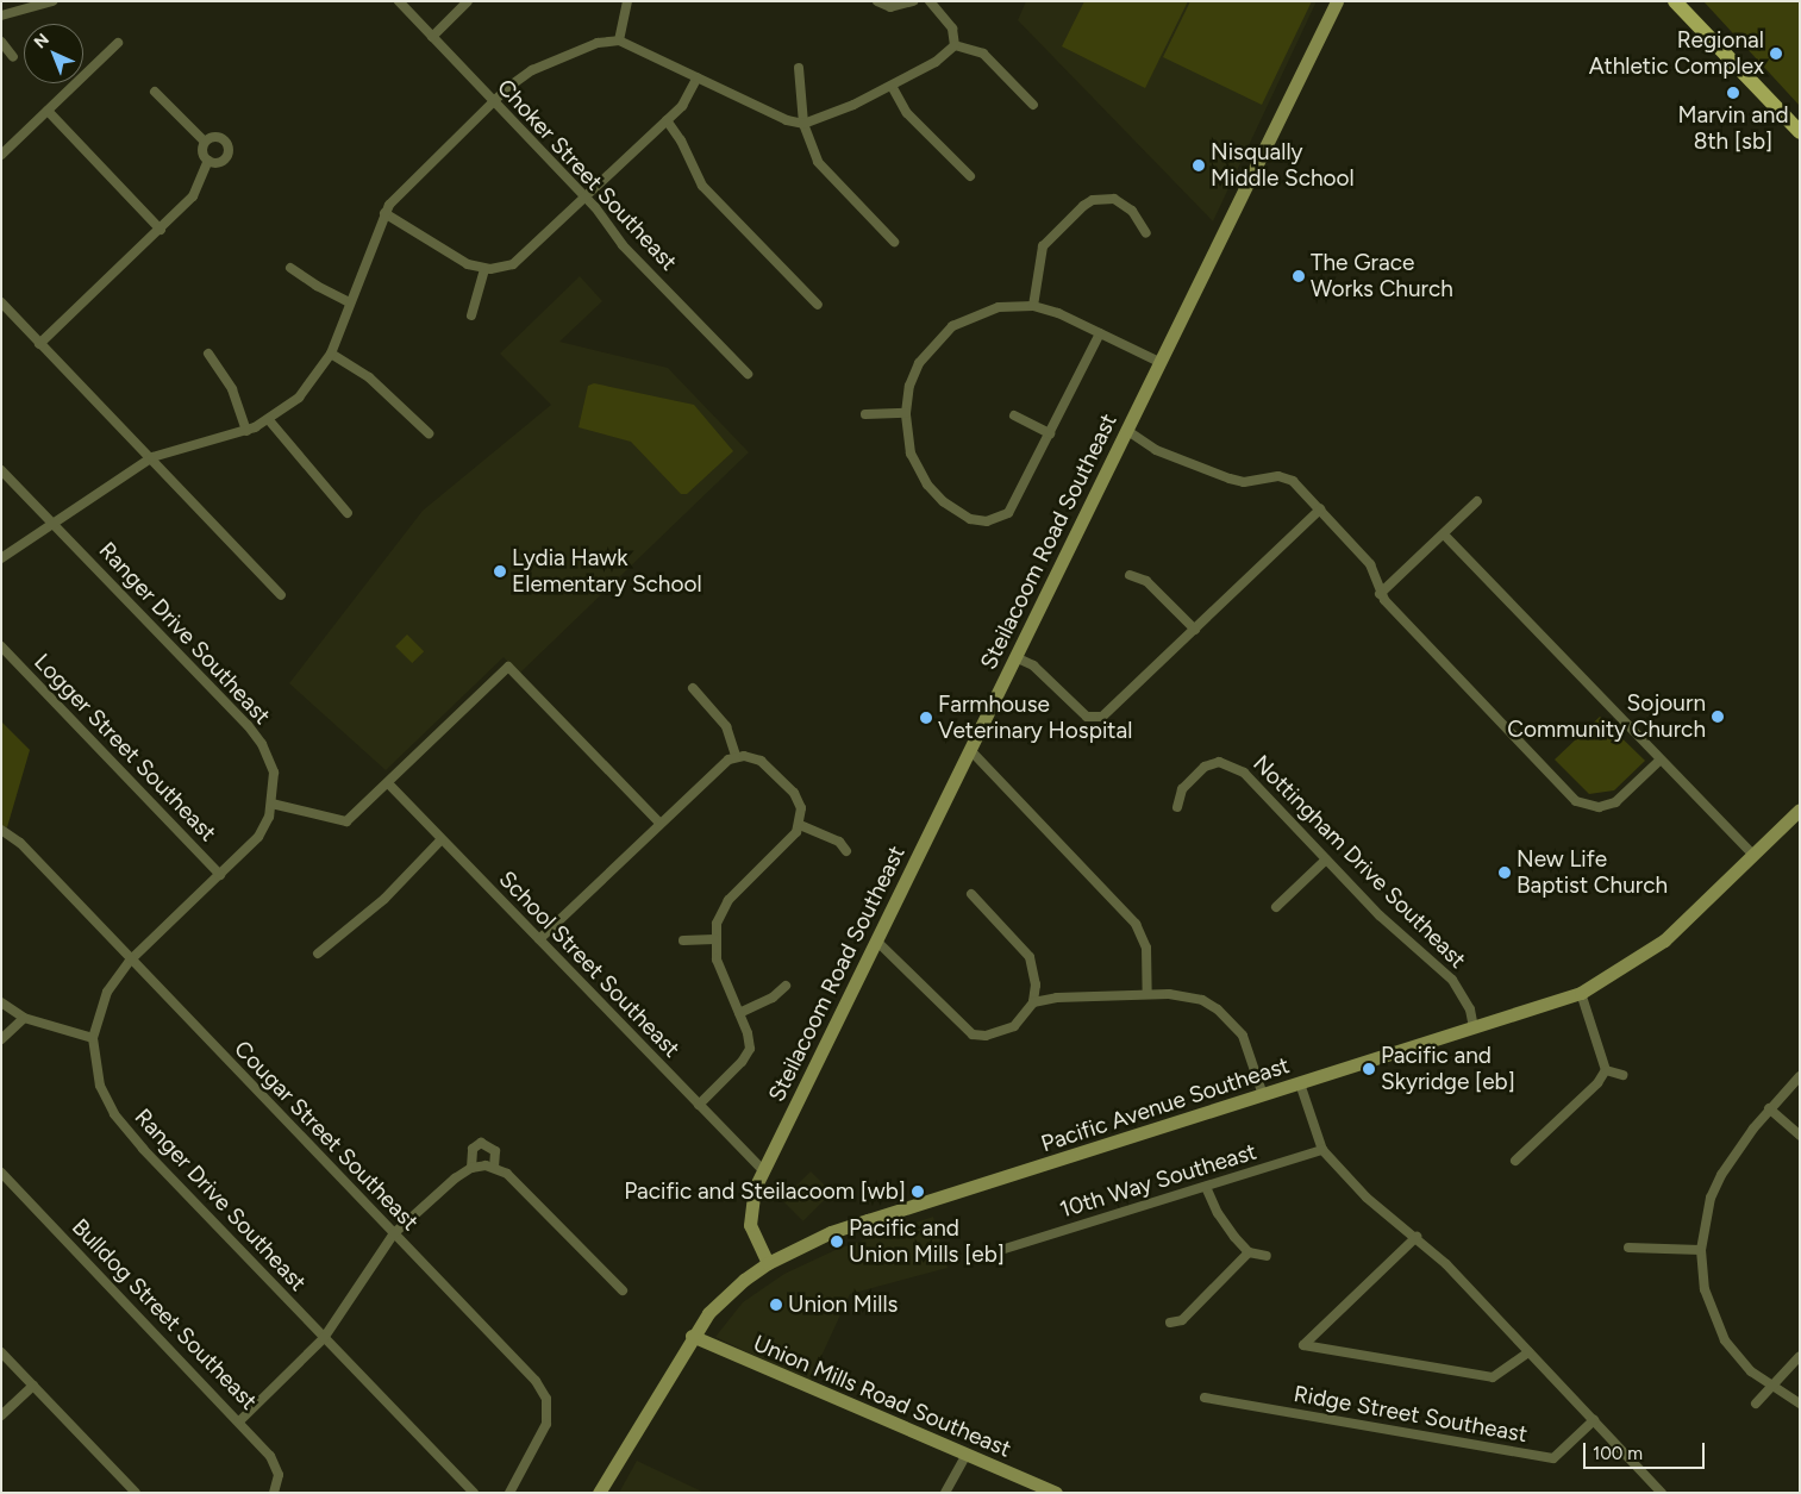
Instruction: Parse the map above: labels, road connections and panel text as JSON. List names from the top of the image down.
{
  "streets": {
    "street": [
      "Choker Street Southeast",
      "Steilacoom Road Southeast",
      "Ranger Drive Southeast",
      "Logger Street Southeast",
      "Nottingham Drive Southeast",
      "School Street Southeast",
      "Pacific Avenue Southeast",
      "Cougar Street Southeast",
      "10th Way Southeast",
      "Bulldog Street Southeast",
      "Union Mills Road Southeast",
      "Ridge Street Southeast"
    ]
  },
  "crossings": [
    ["Steilacoom Road Southeast", "School Street Southeast"],
    ["Steilacoom Road Southeast", "Pacific Avenue Southeast"],
    ["Ranger Drive Southeast", "Logger Street Southeast"],
    ["Ranger Drive Southeast", "Cougar Street Southeast"],
    ["Nottingham Drive Southeast", "Pacific Avenue Southeast"],
    ["Pacific Avenue Southeast", "Union Mills Road Southeast"]
  ],
  "places": [
    "Regional Athletic Complex",
    "Marvin and 8th [sb]",
    "Nisqually Middle School",
    "The Grace Works Church",
    "Lydia Hawk Elementary School",
    "Sojourn Community Church",
    "Farmhouse Veterinary Hospital",
    "New Life Baptist Church",
    "Pacific and Skyridge [eb]",
    "Pacific and Steilacoom [wb]",
    "Pacific and Union Mills [eb]",
    "Union Mills"
  ],
  "scale_bar": "100 m",
  "north": "top left"
}
